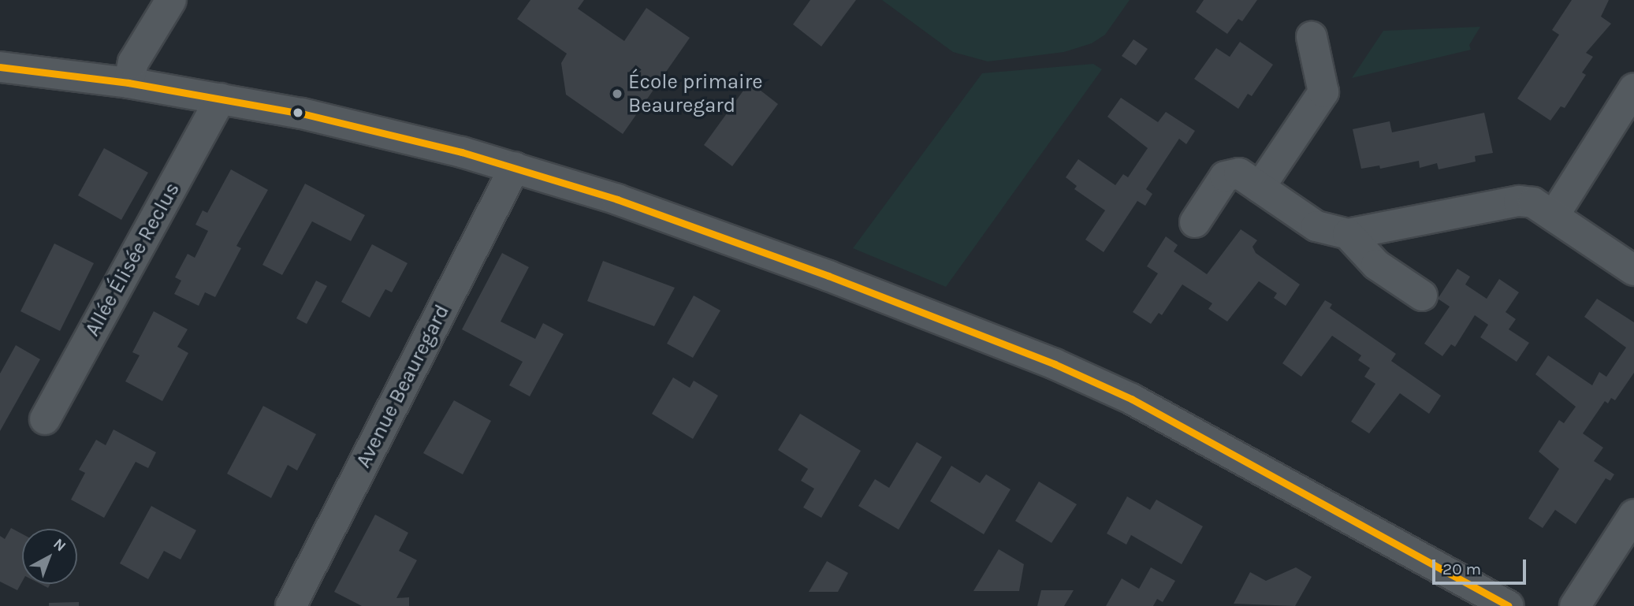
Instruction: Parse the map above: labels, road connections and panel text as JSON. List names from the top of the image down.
{
  "streets": {
    "street": ["Allée Élisée Reclus", "Avenue Beauregard"]
  },
  "places": ["École primaire Beauregard"],
  "scale_bar": "20 m",
  "north": "top right"
}
